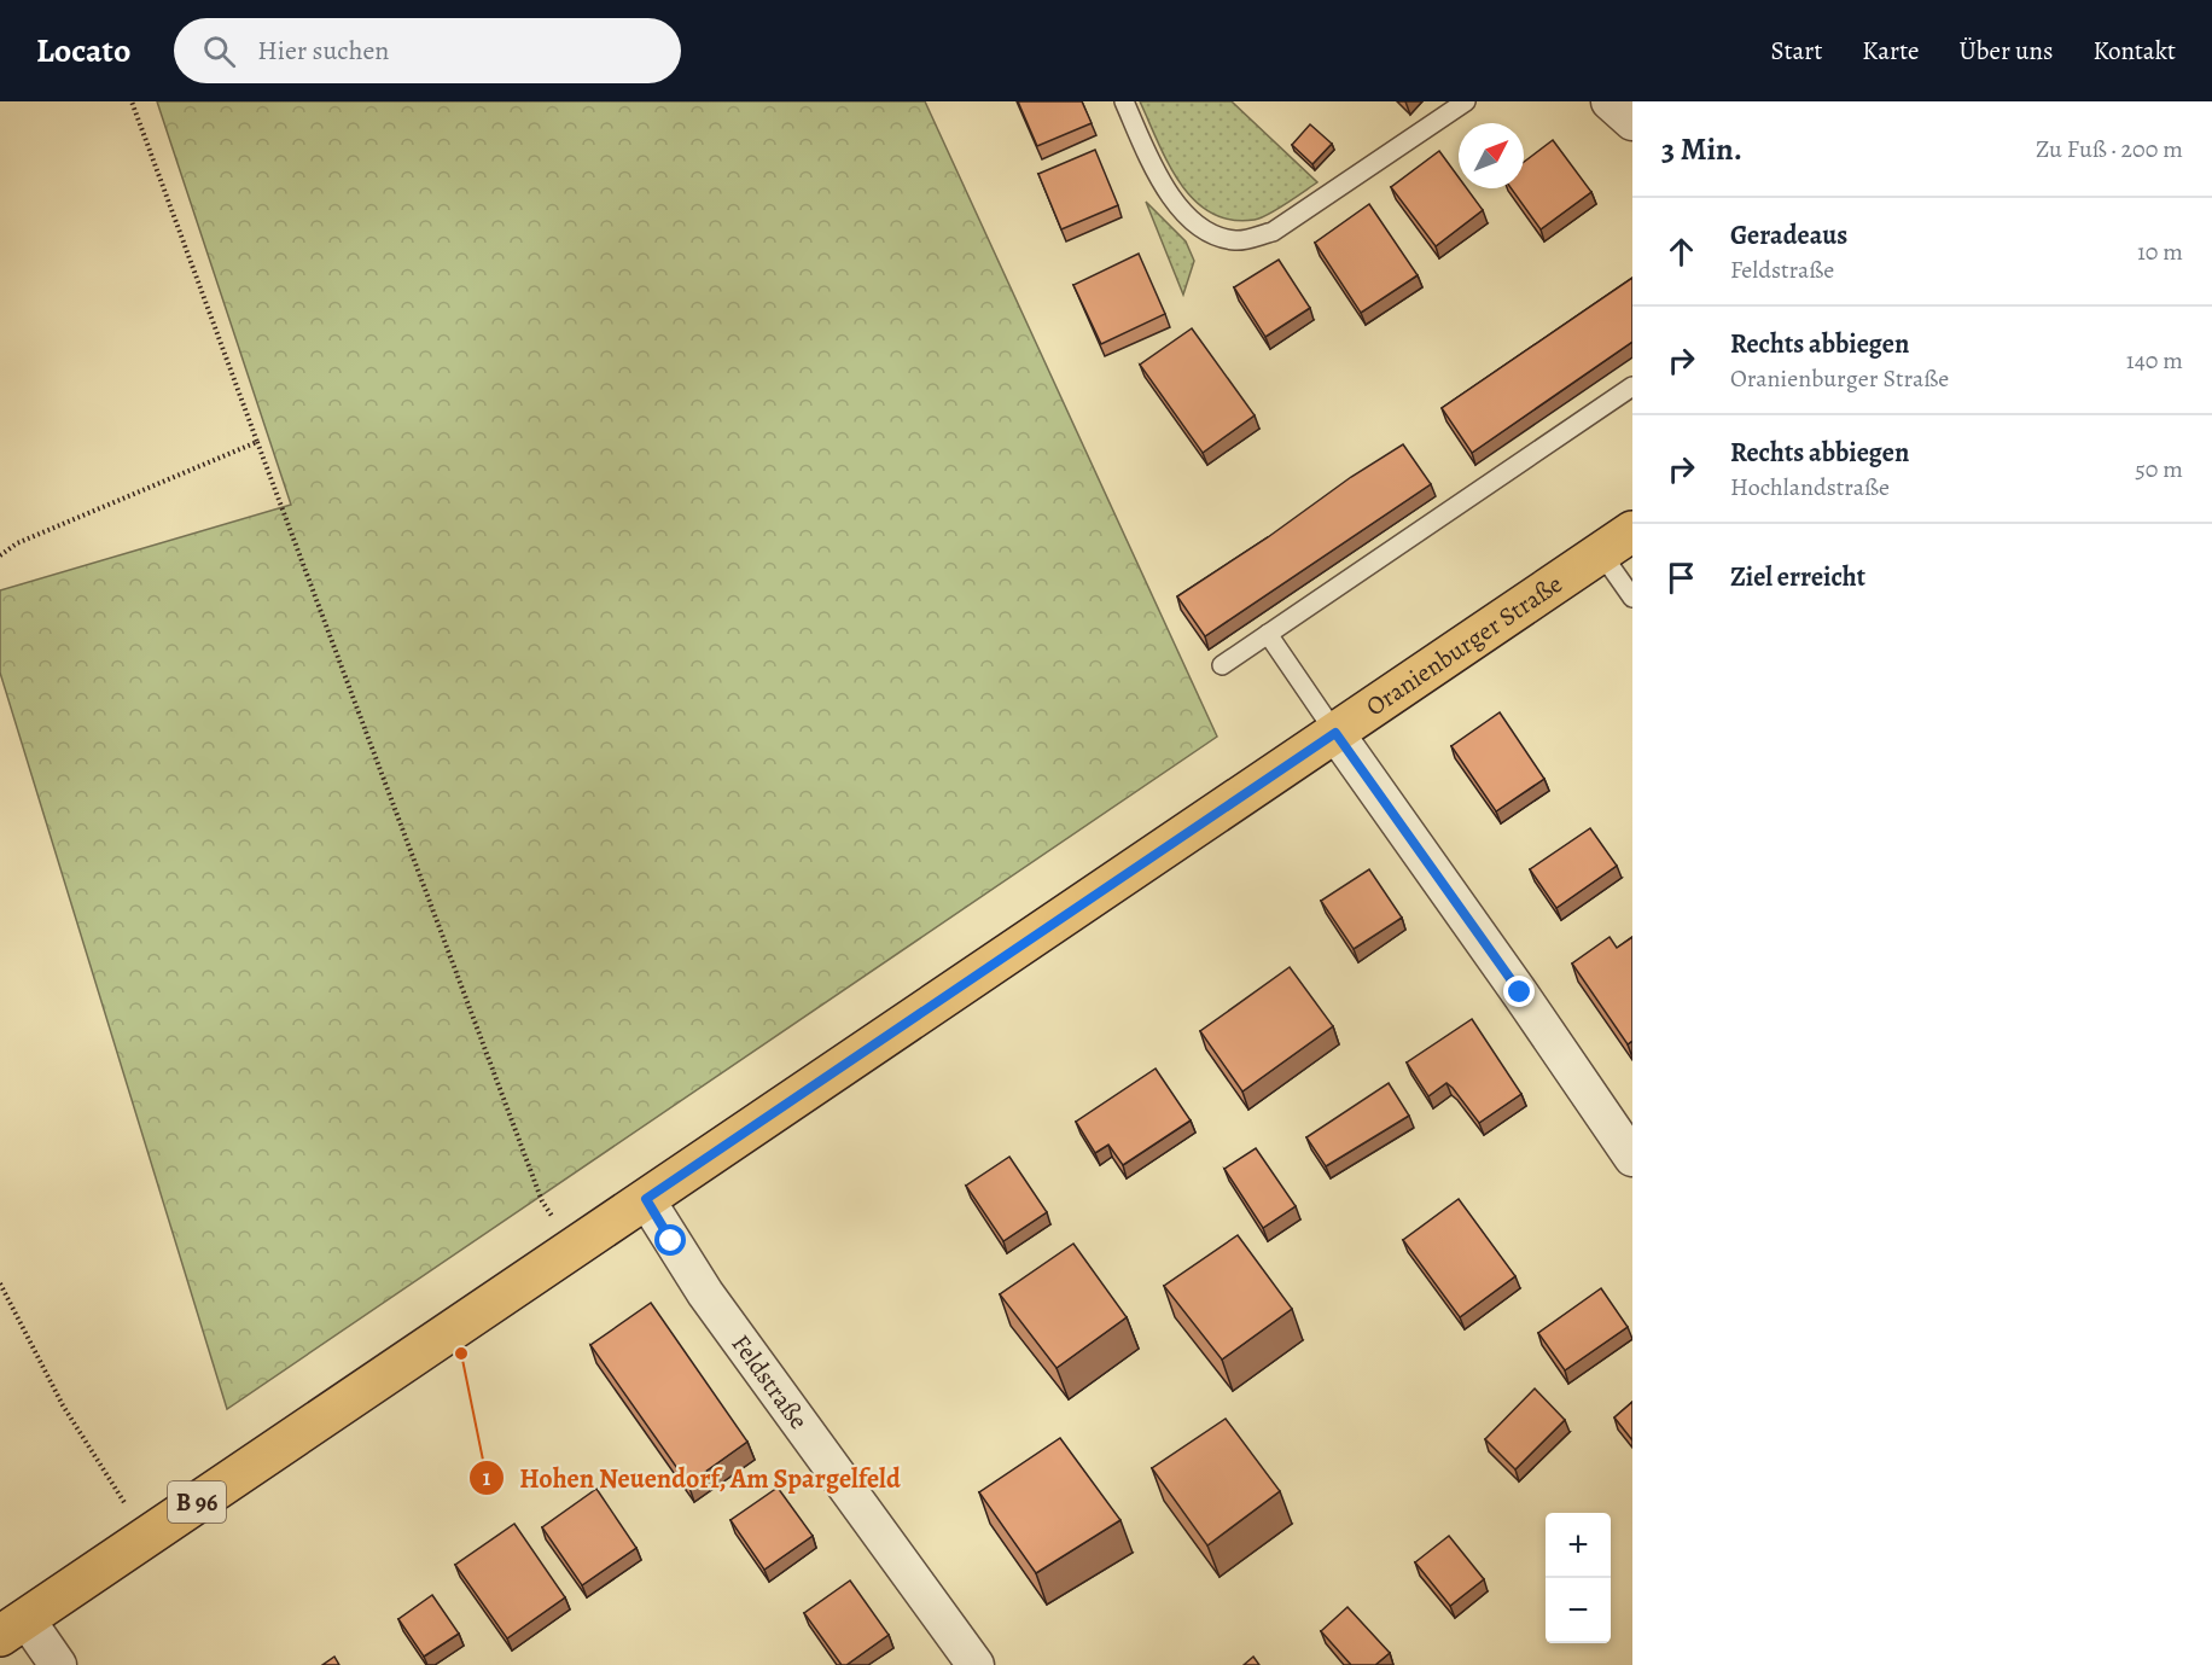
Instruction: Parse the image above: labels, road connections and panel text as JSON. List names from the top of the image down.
{
  "streets": {
    "main road": ["Oranienburger Straße", "B 96"],
    "street": ["Feldstraße"]
  },
  "crossings": [
    ["Oranienburger Straße", "Feldstraße"]
  ],
  "places": ["Hohen Neuendorf, Am Spargelfeld"],
  "north": "top right",
  "page": {
    "header": "Locato",
    "search": "Hier suchen",
    "nav": [
      "Start",
      "Karte",
      "Über uns",
      "Kontakt"
    ],
    "heading": ["3 Min.", "Zu Fuß · 200 m"],
    "list": [
      ["Geradeaus", "Feldstraße", "10 m"],
      ["Rechts abbiegen", "Oranienburger Straße", "140 m"],
      ["Rechts abbiegen", "Hochlandstraße", "50 m"],
      "Ziel erreicht"
    ],
    "map_buttons": ["+", "−"]
  }
}
